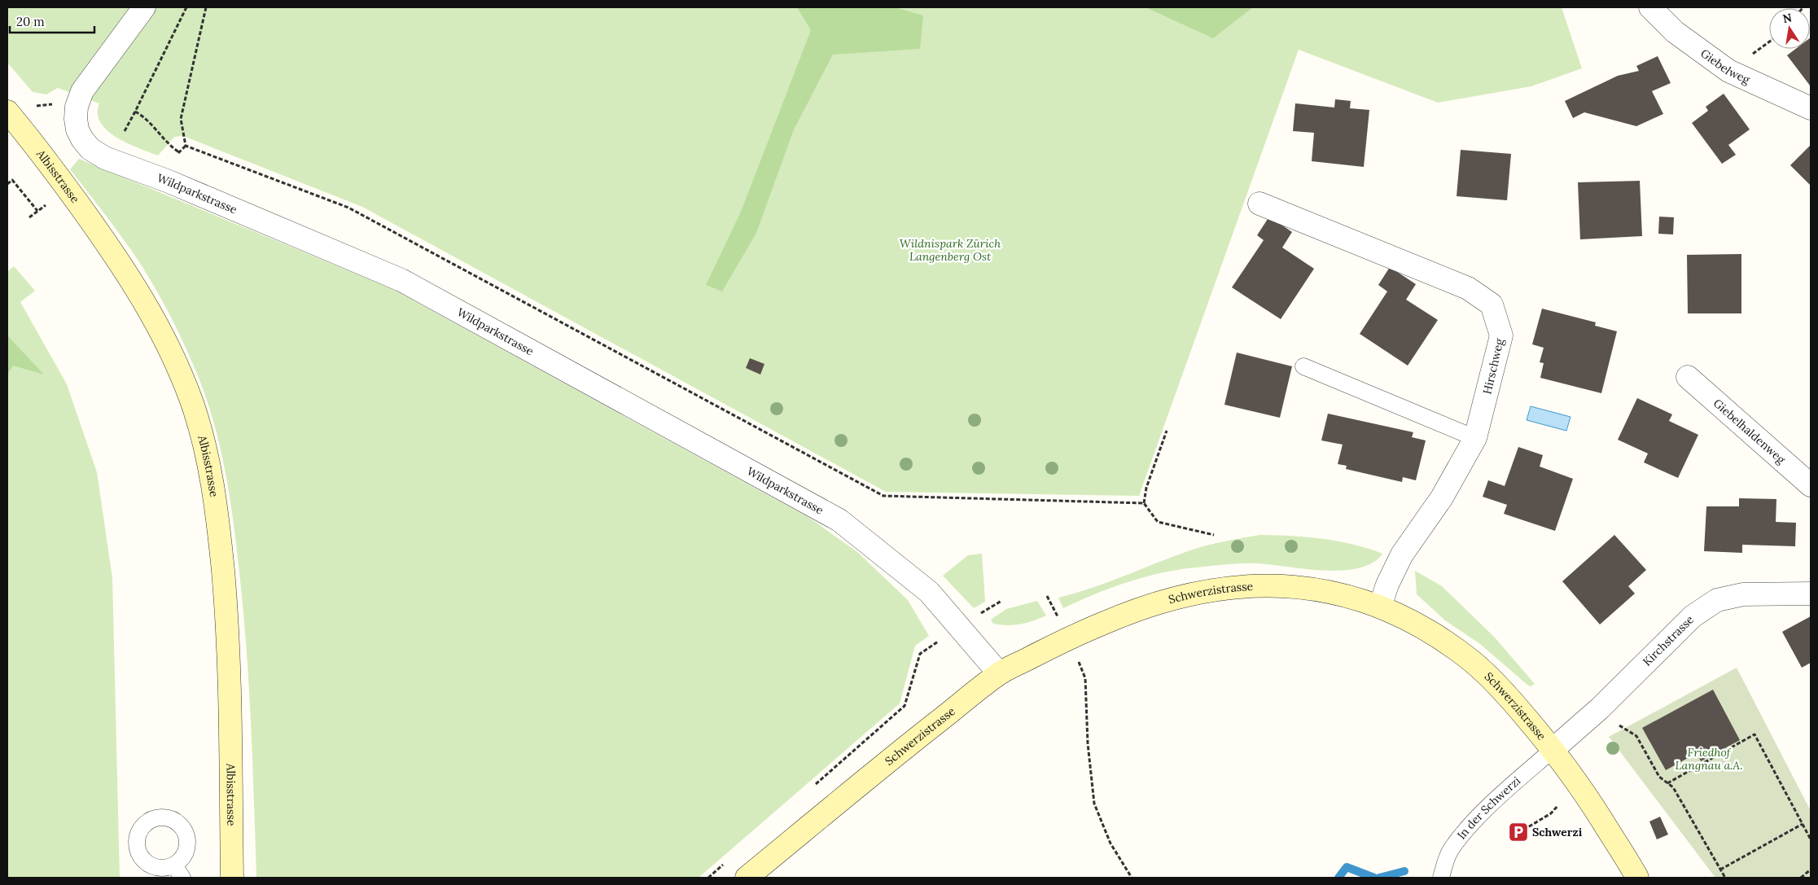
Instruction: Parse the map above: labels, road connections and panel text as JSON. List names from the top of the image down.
{
  "streets": {
    "main road": ["Albisstrasse", "Schwerzistrasse"],
    "street": [
      "Giebelweg",
      "Wildparkstrasse",
      "Hirschweg",
      "Giebelhaldenweg",
      "Kirchstrasse"
    ],
    "lane": ["In der Schwerzi"]
  },
  "crossings": [
    ["Wildparkstrasse", "Schwerzistrasse"],
    ["Hirschweg", "Schwerzistrasse"],
    ["Schwerzistrasse", "Kirchstrasse"],
    ["Schwerzistrasse", "In der Schwerzi"],
    ["Kirchstrasse", "In der Schwerzi"]
  ],
  "parks": ["Wildnispark Zürich Langenberg Ost", "Friedhof Langnau a.A."],
  "places": {
    "parking": ["Schwerzi"]
  },
  "scale_bar": "20 m",
  "north": "top"
}
